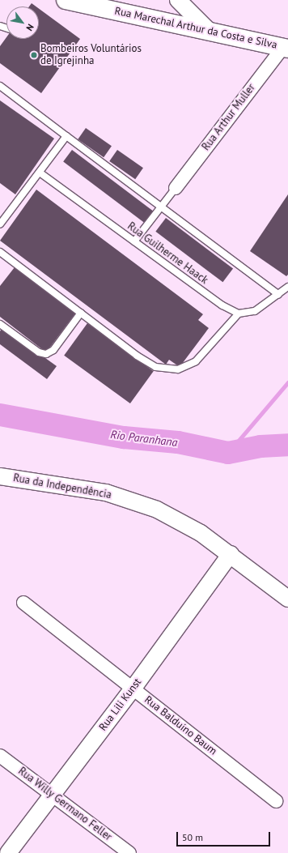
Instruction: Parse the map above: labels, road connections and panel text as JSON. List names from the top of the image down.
{
  "streets": {
    "main road": ["Rua Marechal Arthur da Costa e Silva"],
    "street": [
      "Rua Arthur Muller",
      "Rua da Independência",
      "Rua Lili Kunst",
      "Rua Balduino Baum",
      "Rua Willy Germano Feller"
    ],
    "lane": ["Rua Guilherme Haack"]
  },
  "crossings": [
    ["Rua Marechal Arthur da Costa e Silva", "Rua Arthur Muller"],
    ["Rua da Independência", "Rua Lili Kunst"],
    ["Rua Lili Kunst", "Rua Balduino Baum"],
    ["Rua Lili Kunst", "Rua Willy Germano Feller"]
  ],
  "water": ["Rio Paranhana"],
  "places": ["Bombeiros Voluntários de Igrejinha"],
  "scale_bar": "50 m",
  "north": "bottom right"
}
